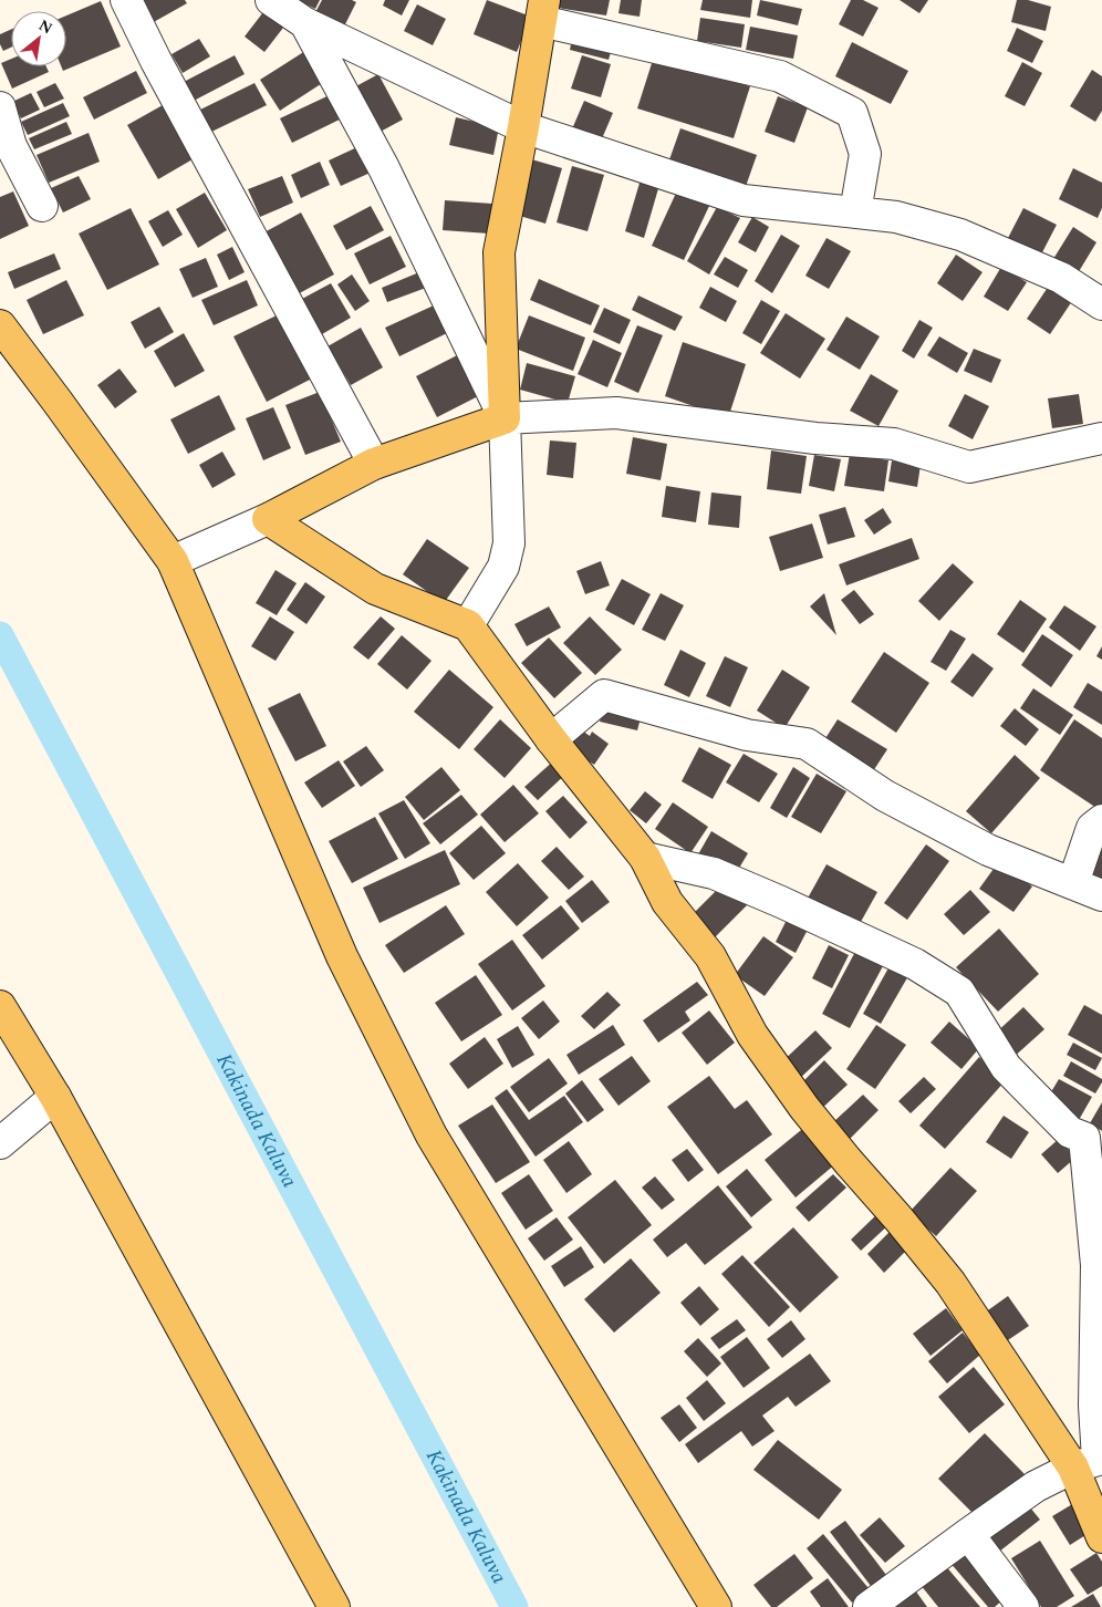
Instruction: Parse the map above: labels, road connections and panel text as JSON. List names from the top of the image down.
{
  "water": ["Kakinada Kaluva"],
  "north": "top right"
}
